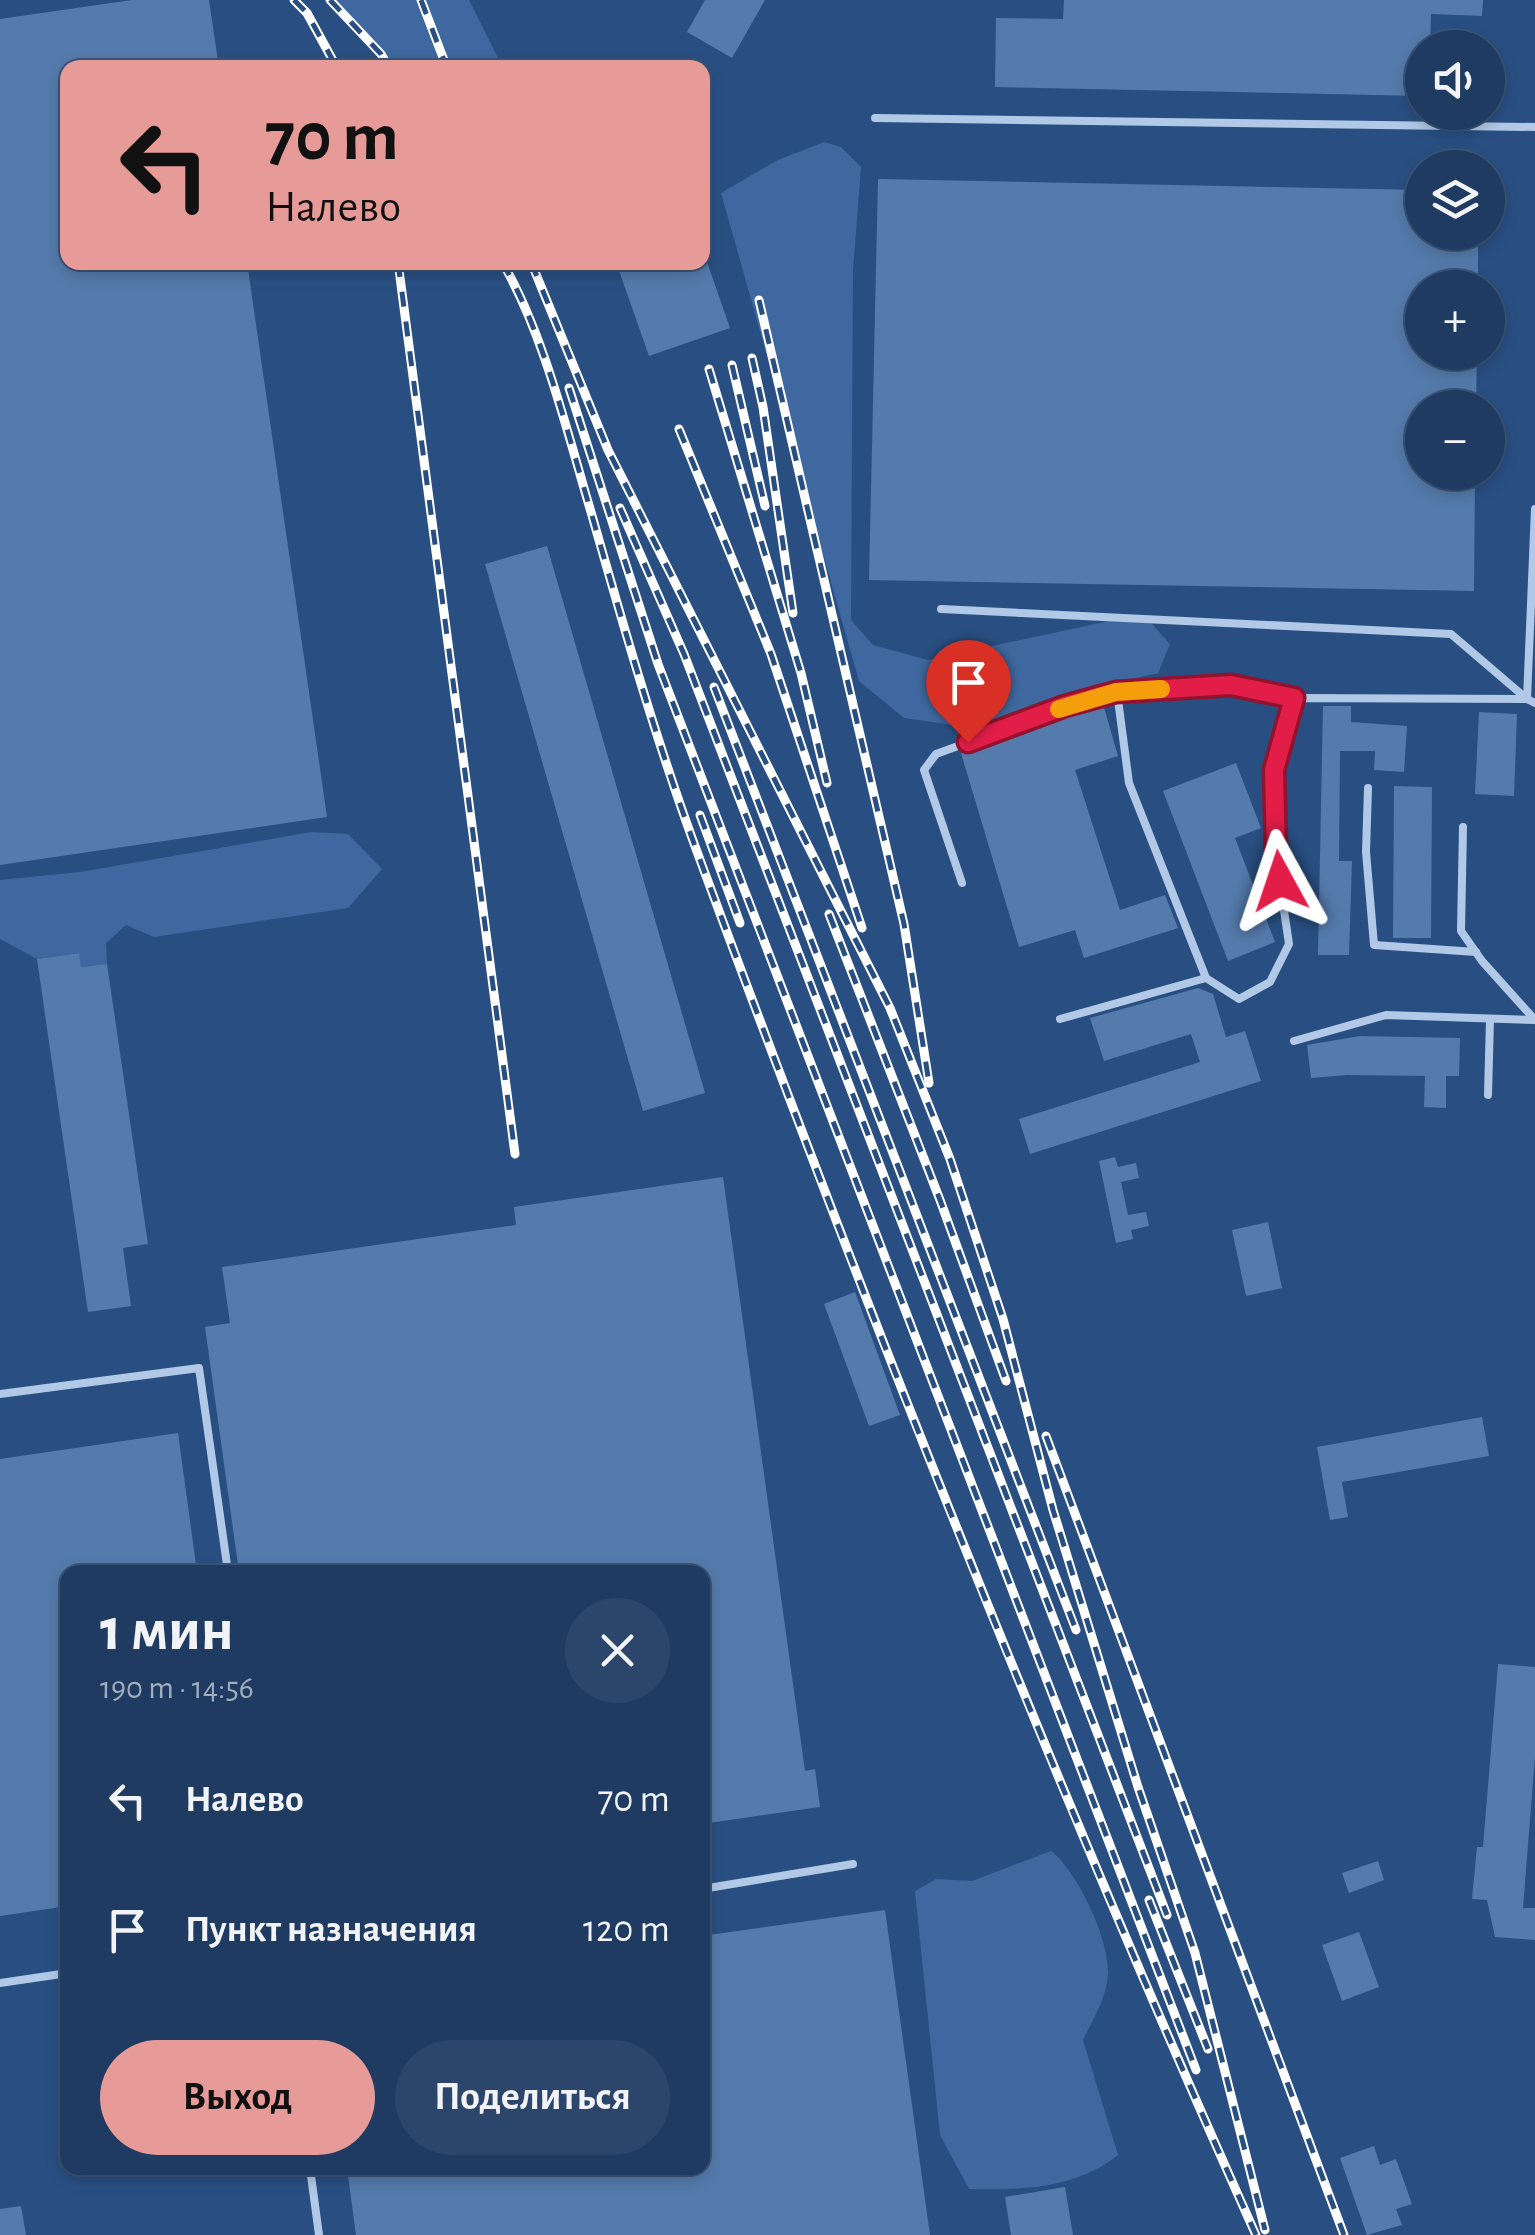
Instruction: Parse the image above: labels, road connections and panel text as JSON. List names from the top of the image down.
{
  "page": {
    "map_buttons": ["+", "−"],
    "turn": ["70 m", "Налево"],
    "heading": ["1 мин", "190 m · 14:56"],
    "list": [
      {
        "name": "Налево",
        "value": "70 m"
      },
      {
        "name": "Пункт назначения",
        "value": "120 m"
      }
    ],
    "buttons": ["Выход", "Поделиться"]
  }
}
